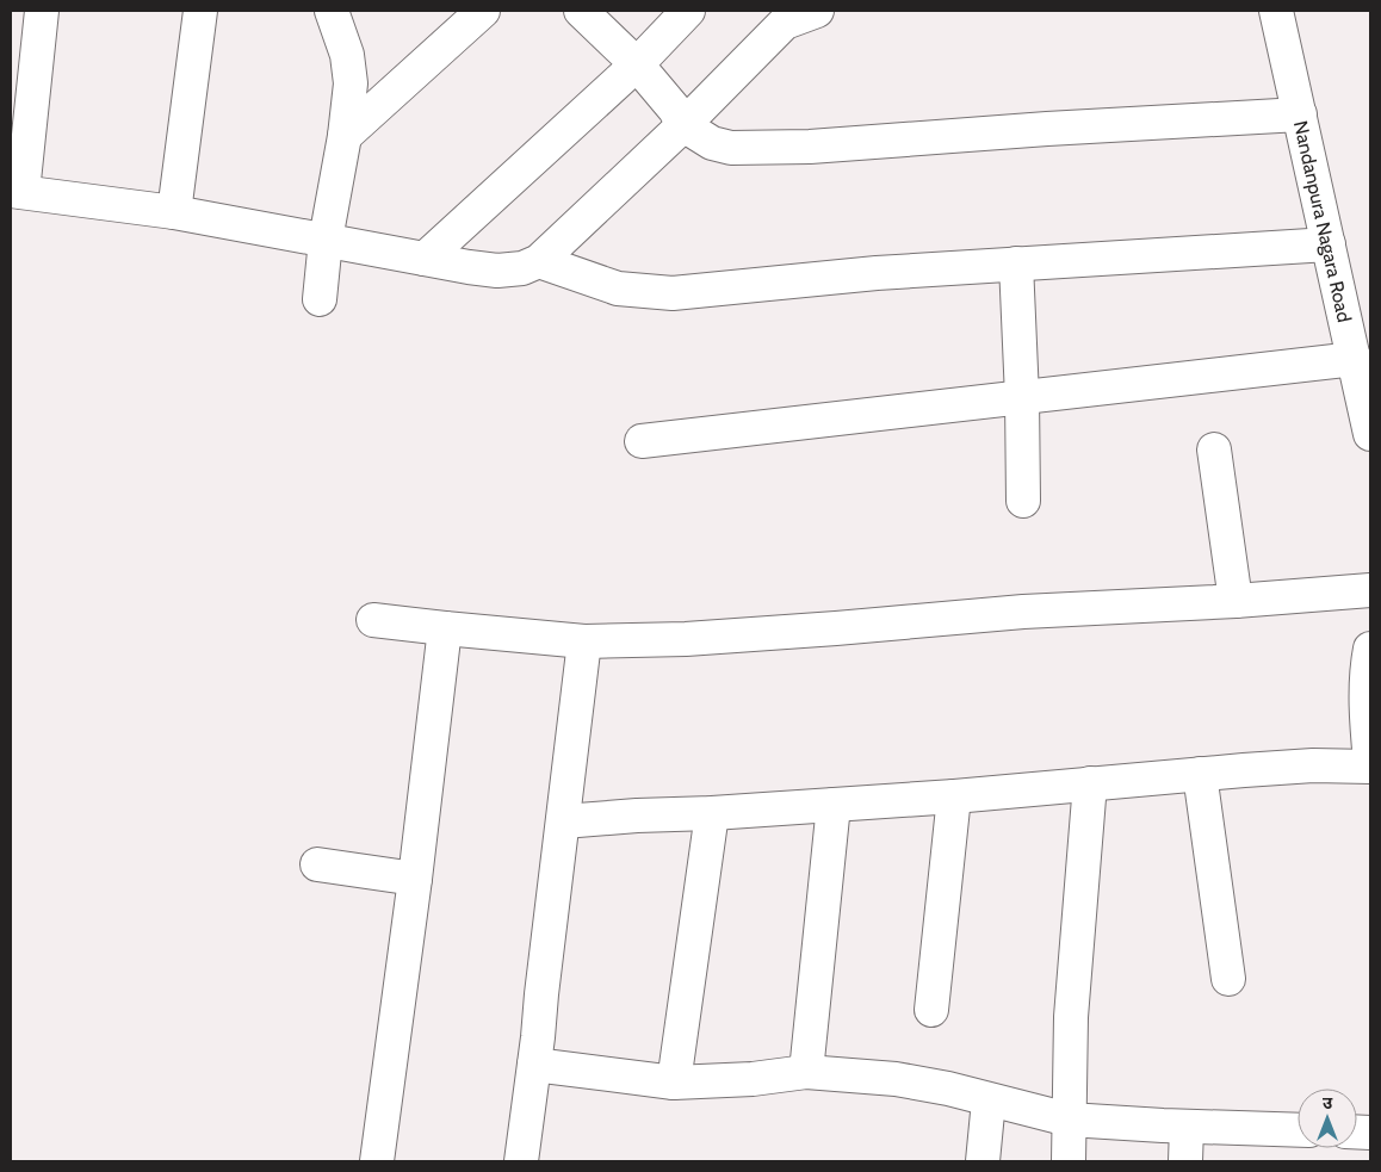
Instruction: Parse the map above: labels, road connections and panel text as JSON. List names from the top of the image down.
{
  "streets": {
    "street": ["Nandanpura Nagara Road"]
  },
  "north": "top"
}
